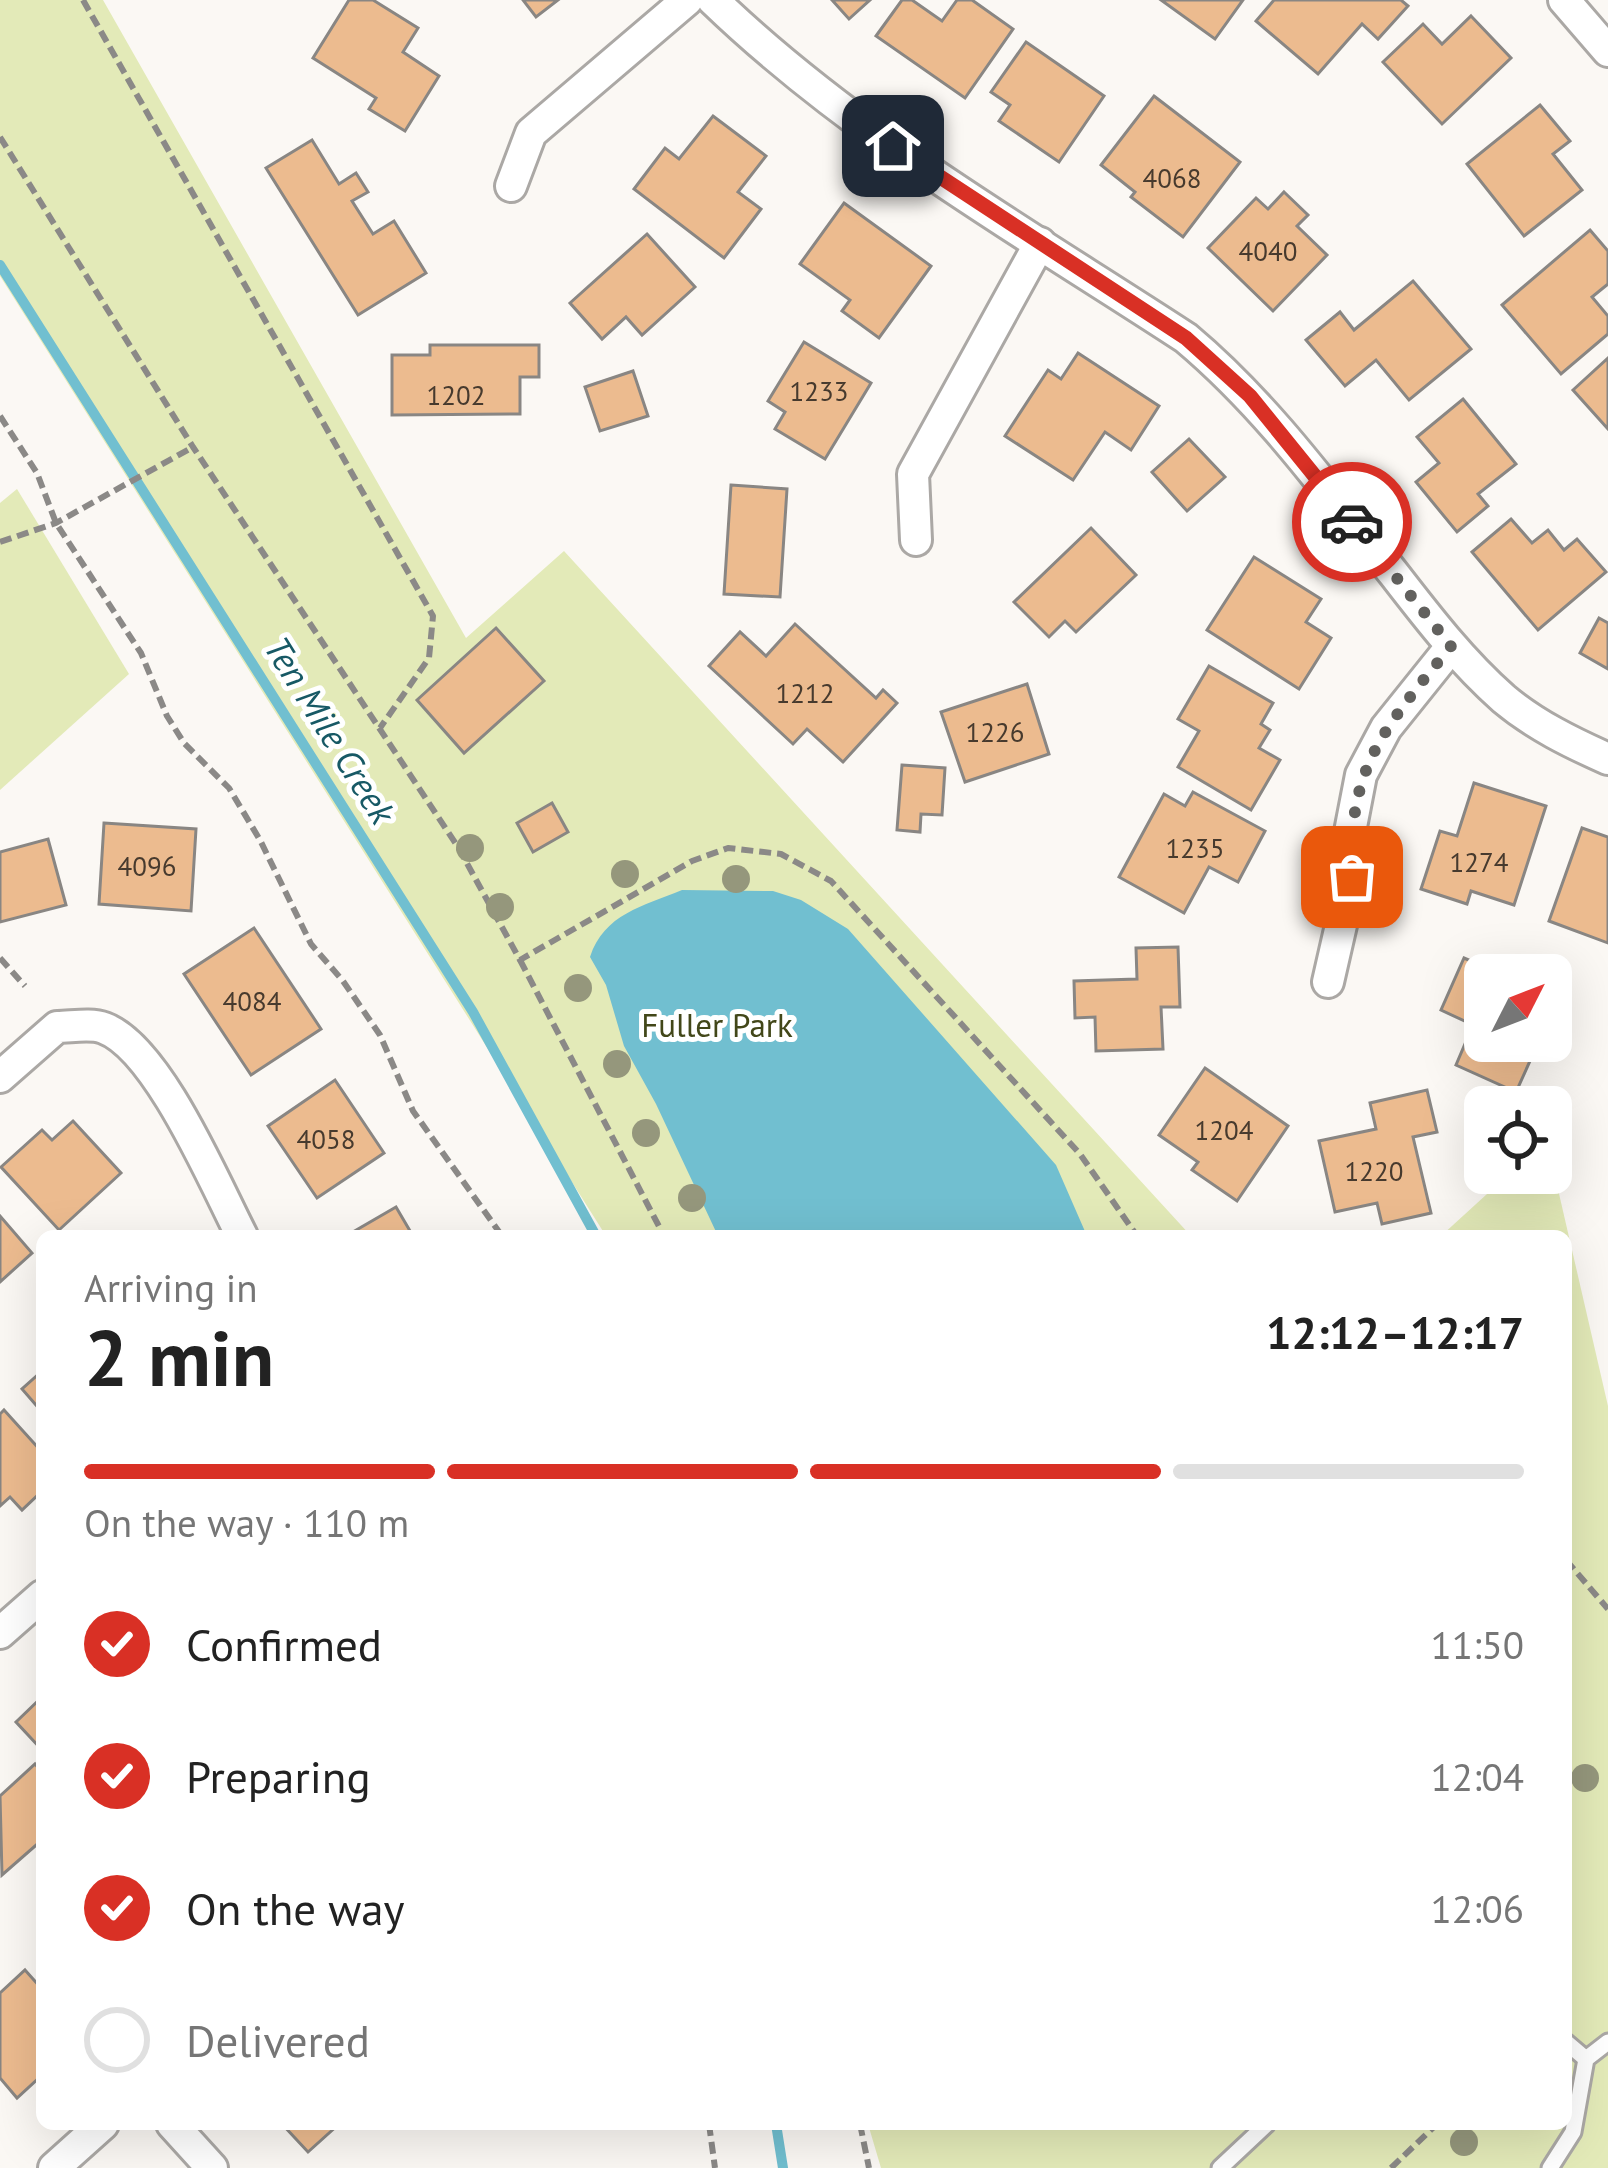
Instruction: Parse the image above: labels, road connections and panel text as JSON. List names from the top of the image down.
{
  "water": ["Ten Mile Creek"],
  "parks": ["Fuller Park"],
  "house_numbers": [
    "4068",
    "4040",
    "1233",
    "1202",
    "1212",
    "1226",
    "1235",
    "1274",
    "4096",
    "4084",
    "1204",
    "4058",
    "1220"
  ],
  "north": "top right",
  "page": {
    "heading": ["2 min", "Arriving in", "12:12–12:17"],
    "bar": "On the way · 110 m",
    "list": [
      ["Confirmed", "11:50"],
      ["Preparing", "12:04"],
      ["On the way", "12:06"],
      "Delivered"
    ]
  }
}
